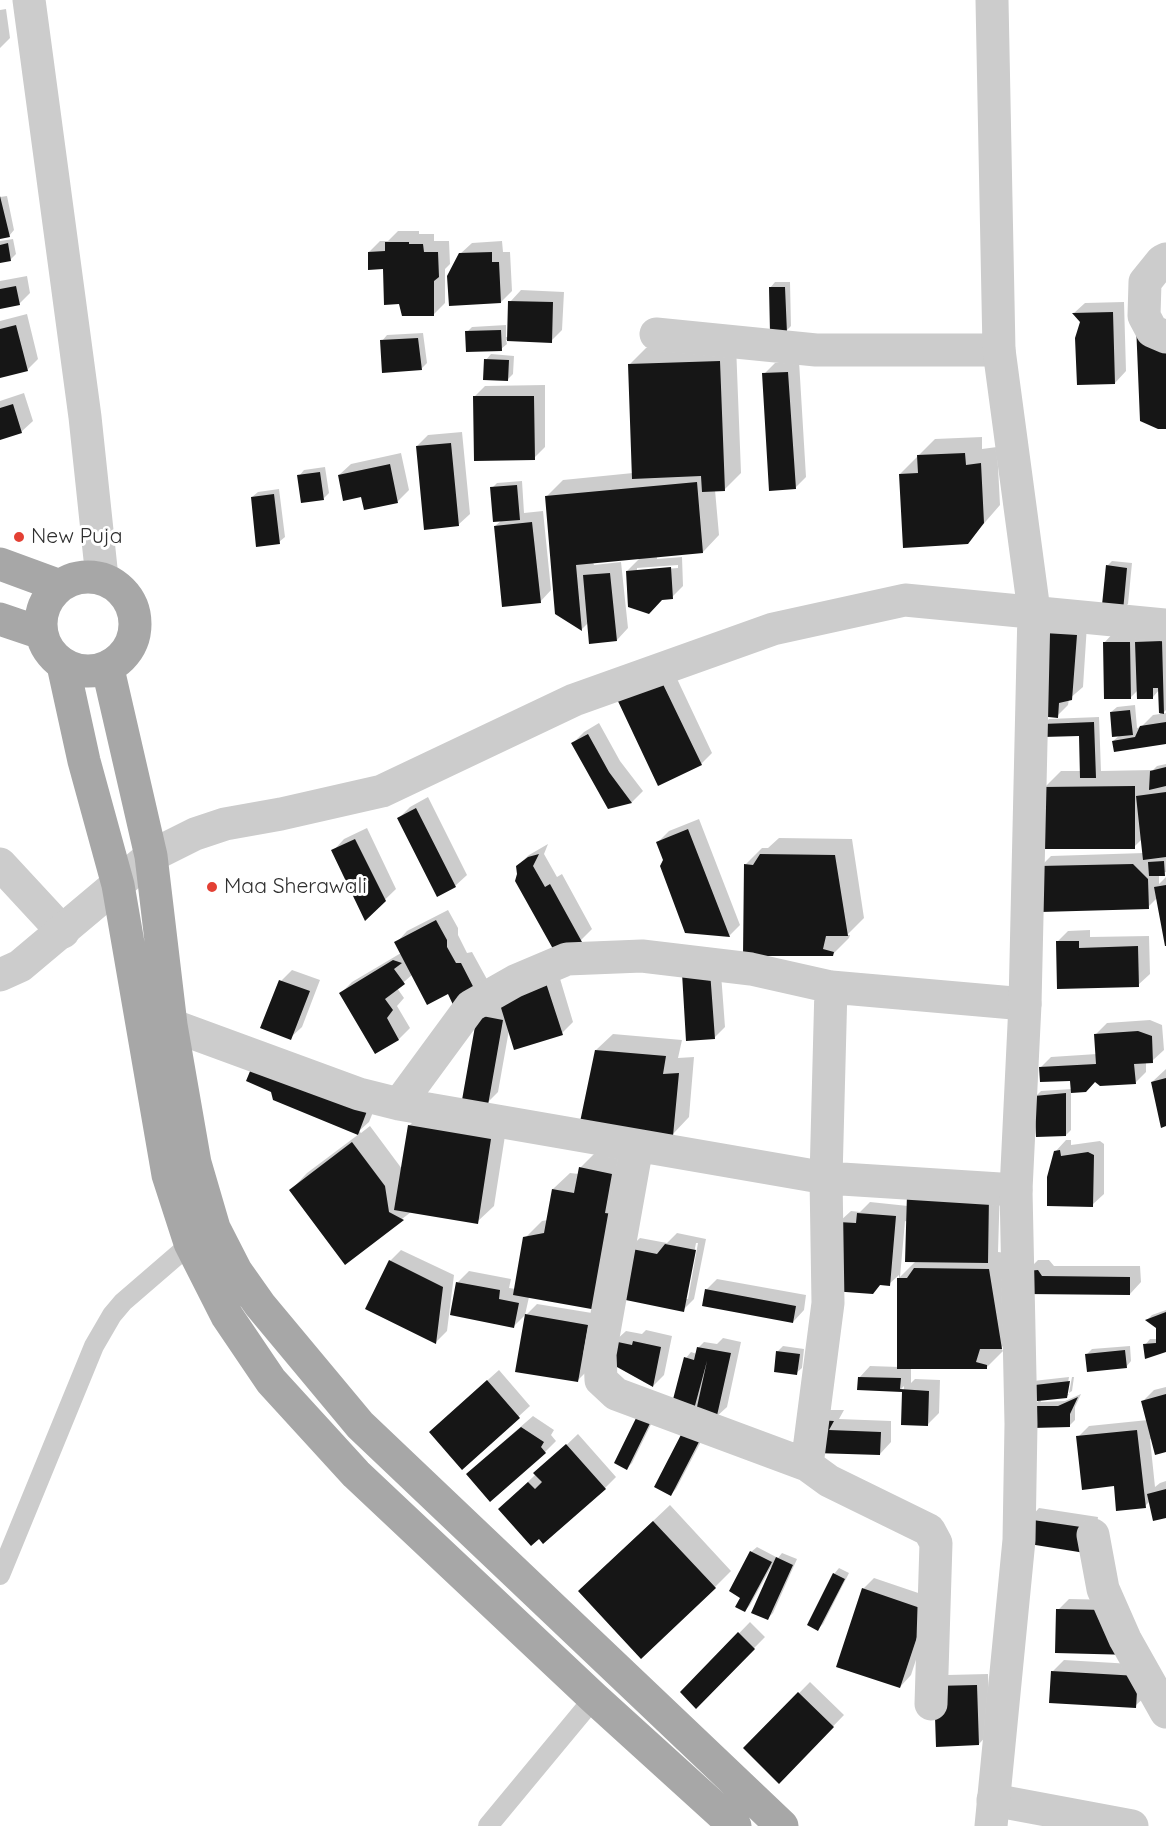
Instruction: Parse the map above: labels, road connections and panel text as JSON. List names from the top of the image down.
{
  "places": ["New Puja", "Maa Sherawali"]
}
